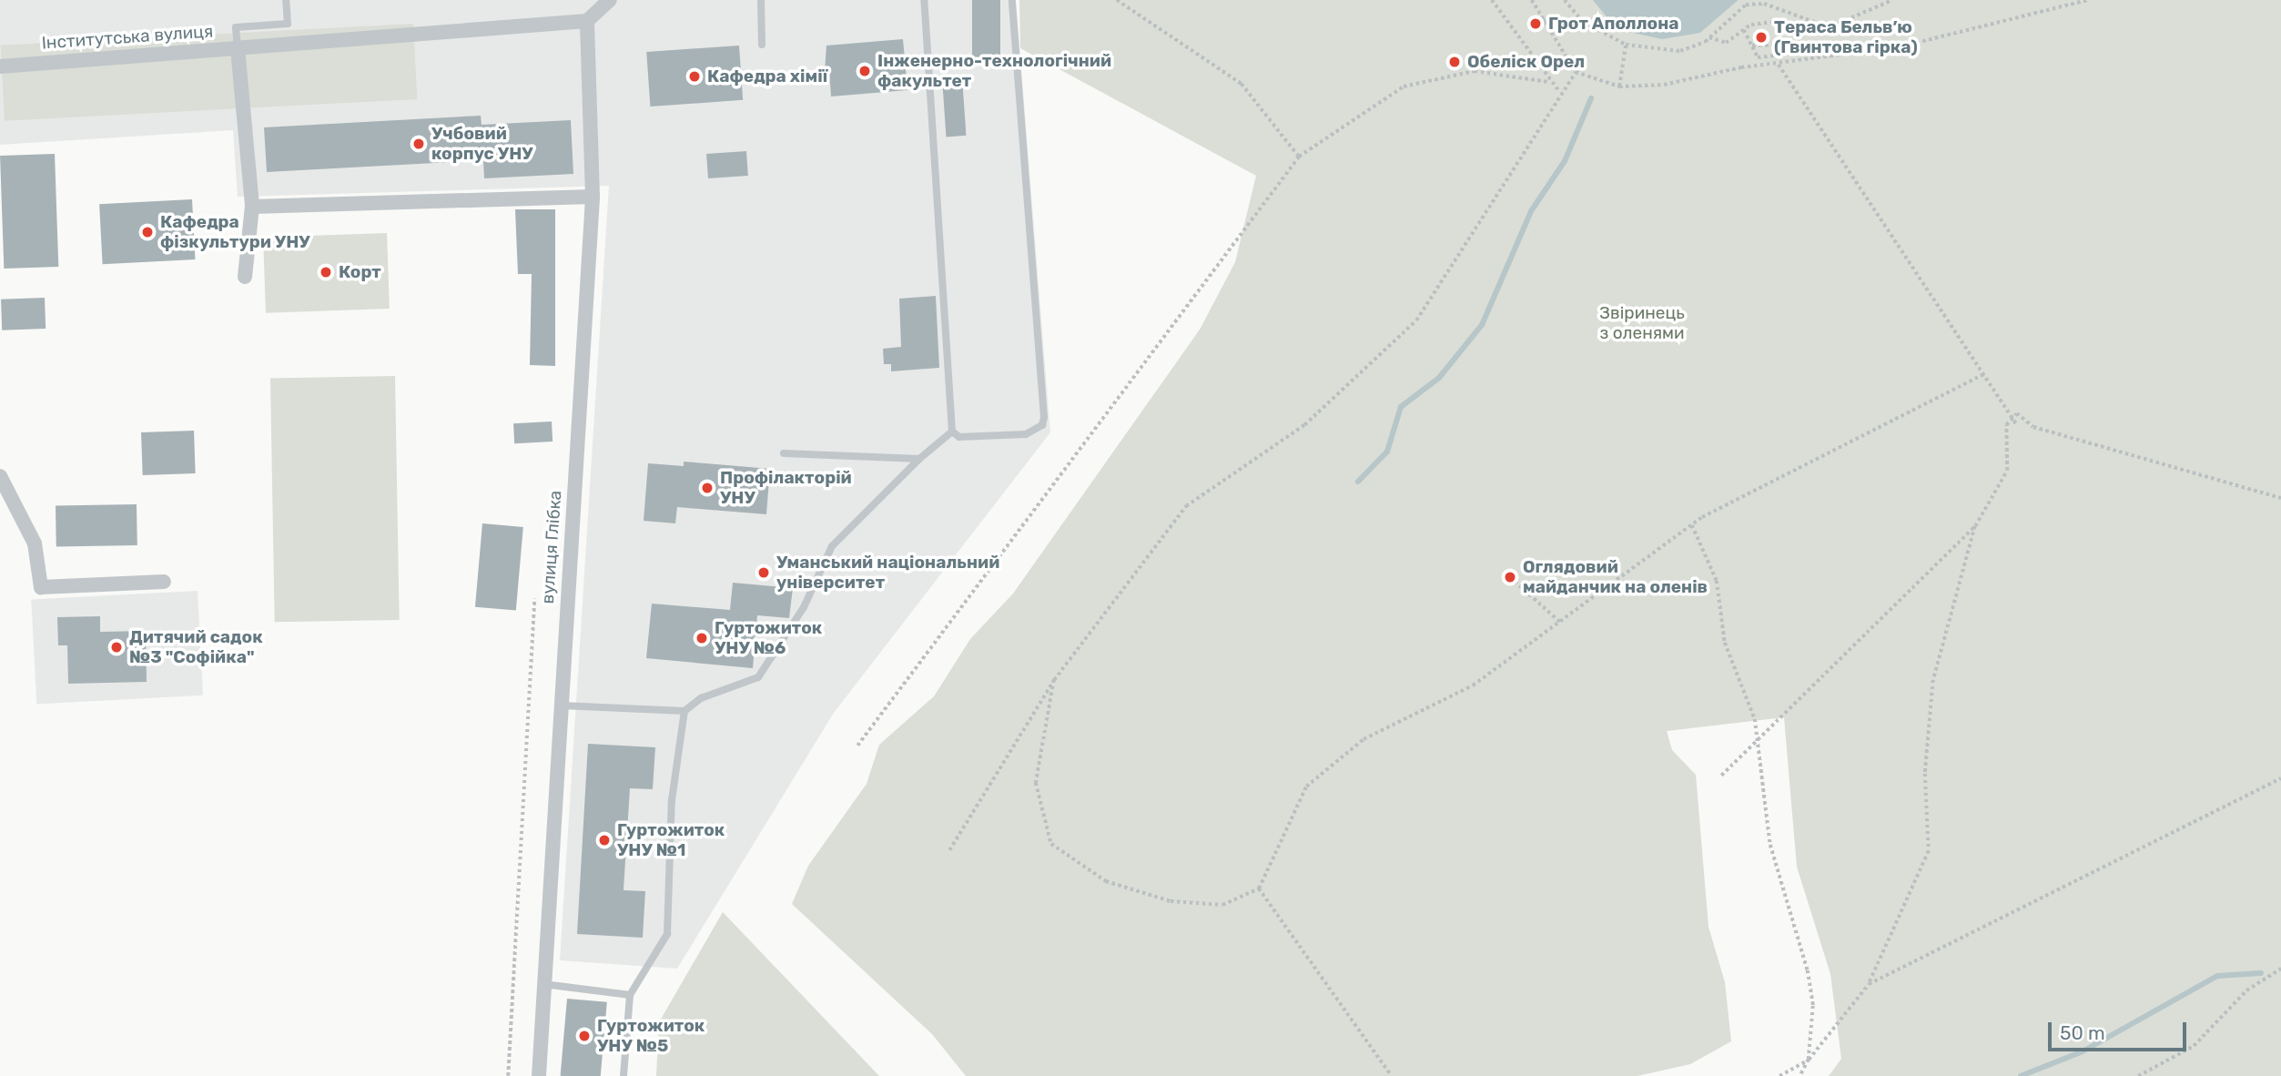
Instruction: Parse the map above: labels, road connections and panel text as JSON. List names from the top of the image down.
{
  "streets": {
    "street": ["Інститутська вулиця", "вулиця Глібка"]
  },
  "parks": ["Звіринець з оленями"],
  "places": [
    "Грот Аполлона",
    "Тераса Бельв’ю (Гвинтова гірка)",
    "Обеліск Орел",
    "Інженерно-технологічний факультет",
    "Кафедра хімії",
    "Учбовий корпус УНУ",
    "Кафедра фізкультури УНУ",
    "Корт",
    "Профілакторій УНУ",
    "Уманський національний університет",
    "Оглядовий майданчик на оленів",
    "Гуртожиток УНУ №6",
    "Дитячий садок №3 \"Софійка\"",
    "Гуртожиток УНУ №1",
    "Гуртожиток УНУ №5"
  ],
  "scale_bar": "50 m"
}
